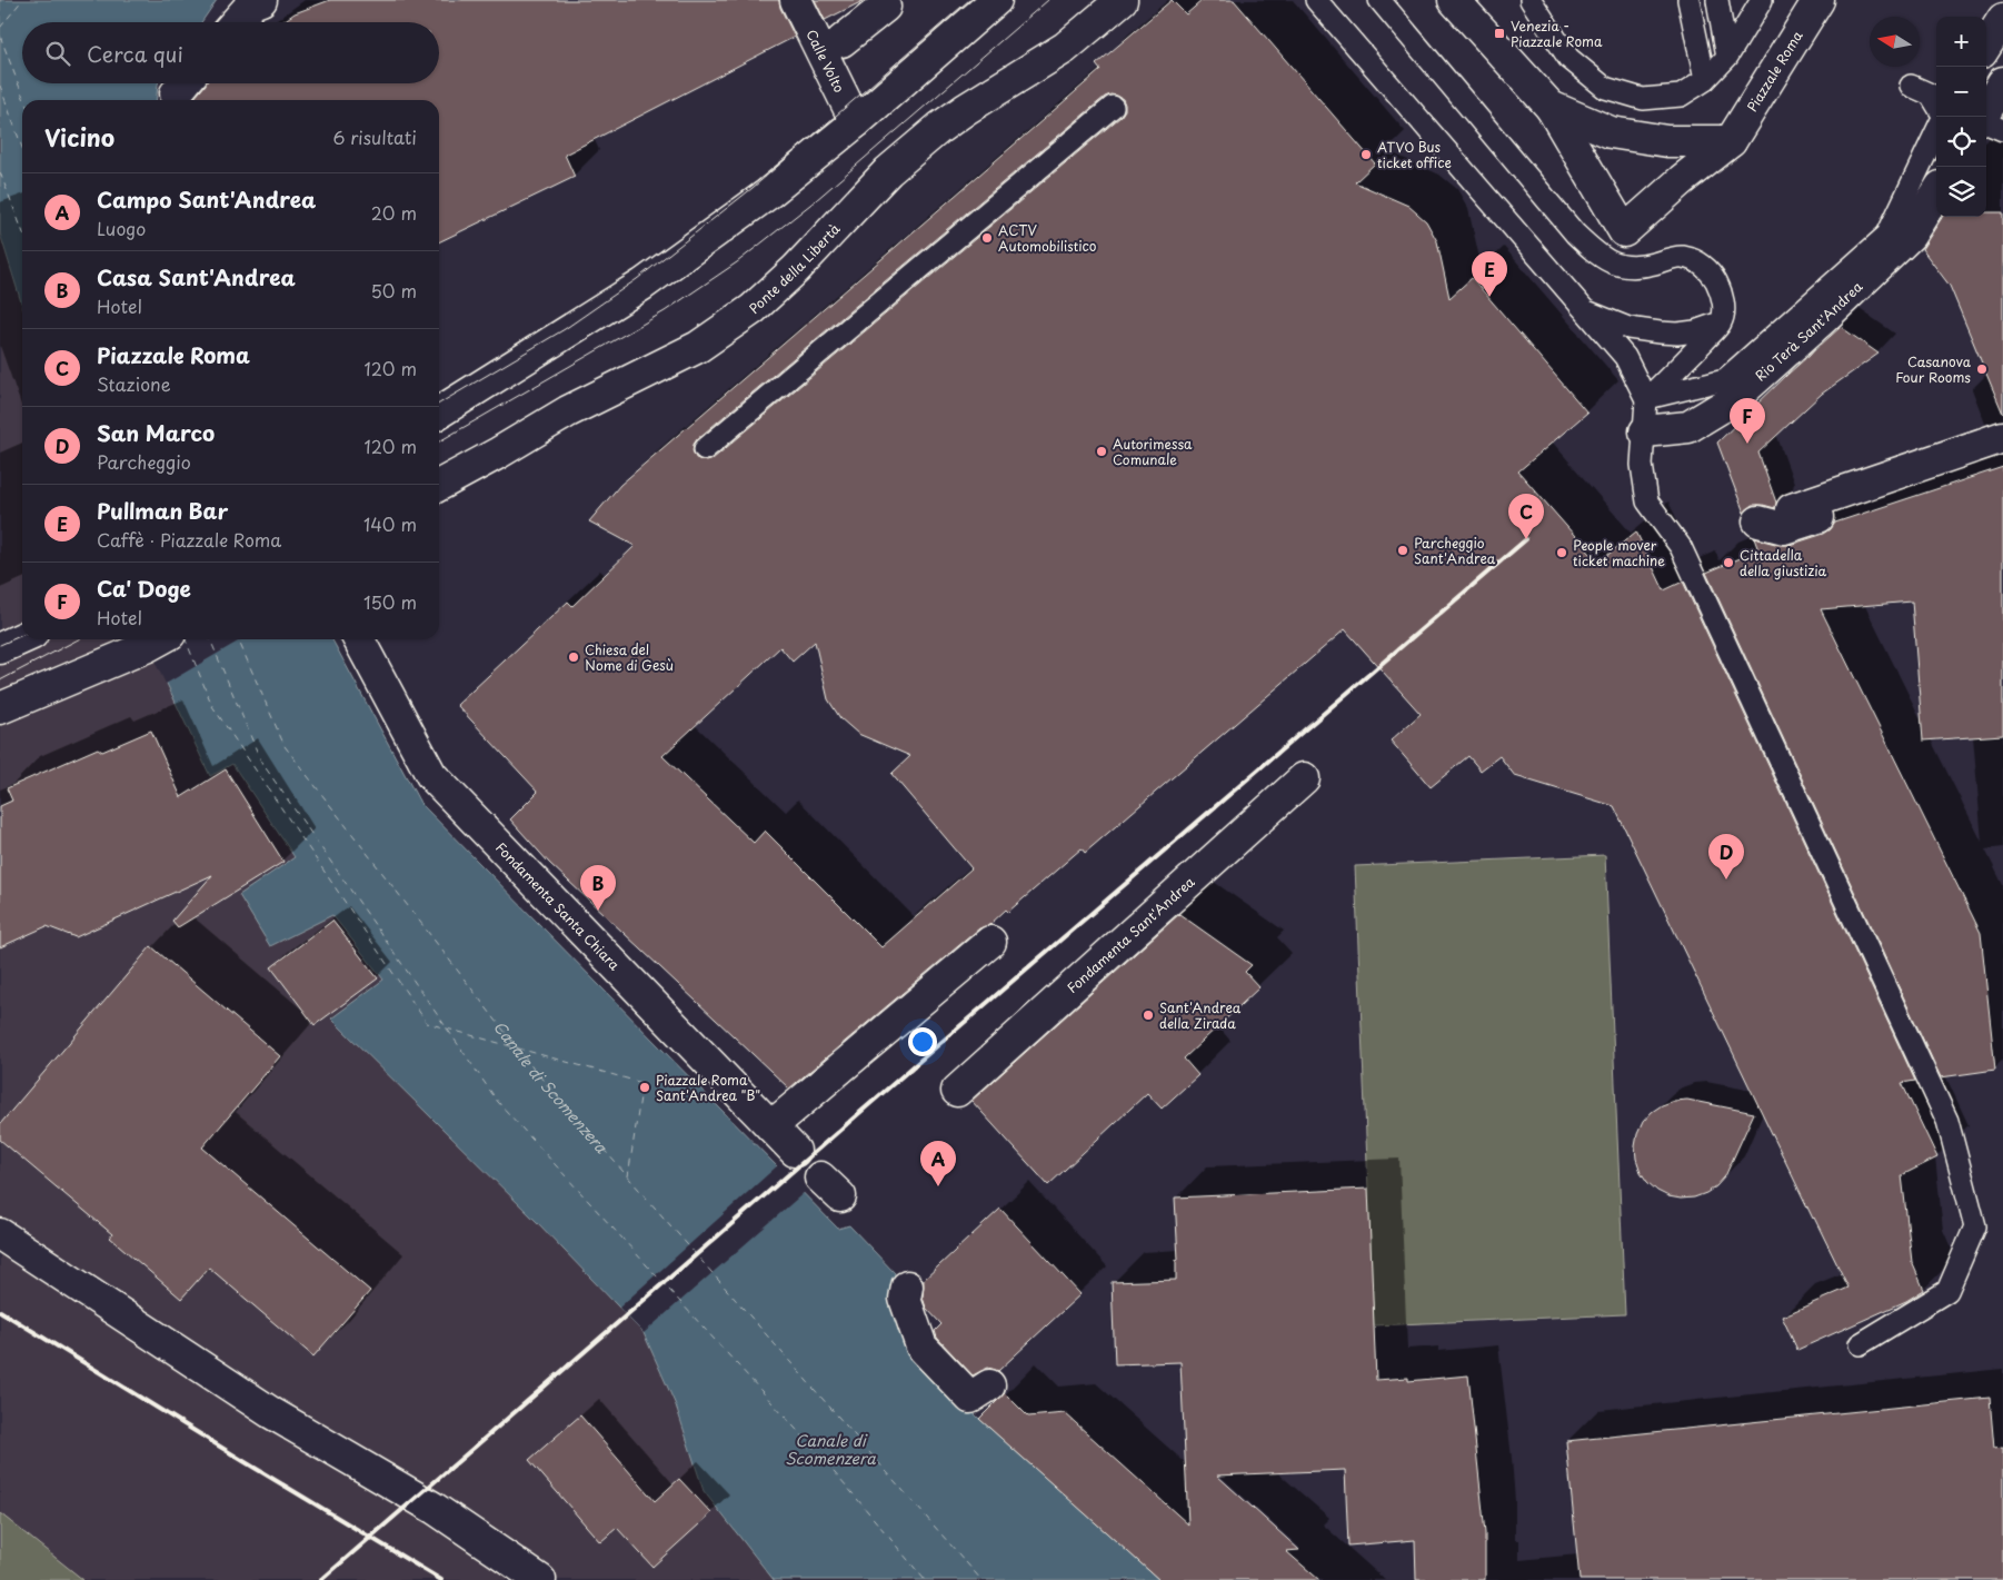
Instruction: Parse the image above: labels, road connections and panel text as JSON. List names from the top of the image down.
{
  "streets": {
    "street": [
      "Calle Volto",
      "Piazzale Roma",
      "Ponte della Libertà",
      "Rio Terà Sant'Andrea",
      "Fondamenta Santa Chiara",
      "Fondamenta Sant'Andrea"
    ]
  },
  "water": ["Canale di Scomenzera"],
  "places": {
    "transit": ["Venezia - Piazzale Roma"],
    "other": [
      "ATVO Bus ticket office",
      "ACTV Automobilistico",
      "Casanova Four Rooms",
      "Autorimessa Comunale",
      "Parcheggio Sant'Andrea",
      "People mover ticket machine",
      "Cittadella della giustizia",
      "Chiesa del Nome di Gesù",
      "Sant'Andrea della Zirada",
      "Piazzale Roma Sant'Andrea \"B\""
    ]
  },
  "north": "left",
  "page": {
    "map_buttons": ["+", "−"],
    "search": "Cerca qui",
    "heading": ["Vicino", "6 risultati"],
    "list": [
      {
        "mark": "A",
        "name": "Campo Sant'Andrea",
        "note": "Luogo",
        "value": "20 m"
      },
      {
        "mark": "B",
        "name": "Casa Sant'Andrea",
        "note": "Hotel",
        "value": "50 m"
      },
      {
        "mark": "C",
        "name": "Piazzale Roma",
        "note": "Stazione",
        "value": "120 m"
      },
      {
        "mark": "D",
        "name": "San Marco",
        "note": "Parcheggio",
        "value": "120 m"
      },
      {
        "mark": "E",
        "name": "Pullman Bar",
        "note": "Caffè · Piazzale Roma",
        "value": "140 m"
      },
      {
        "mark": "F",
        "name": "Ca' Doge",
        "note": "Hotel",
        "value": "150 m"
      }
    ],
    "pins": [
      "E",
      "F",
      "C",
      "D",
      "B",
      "A"
    ]
  }
}
